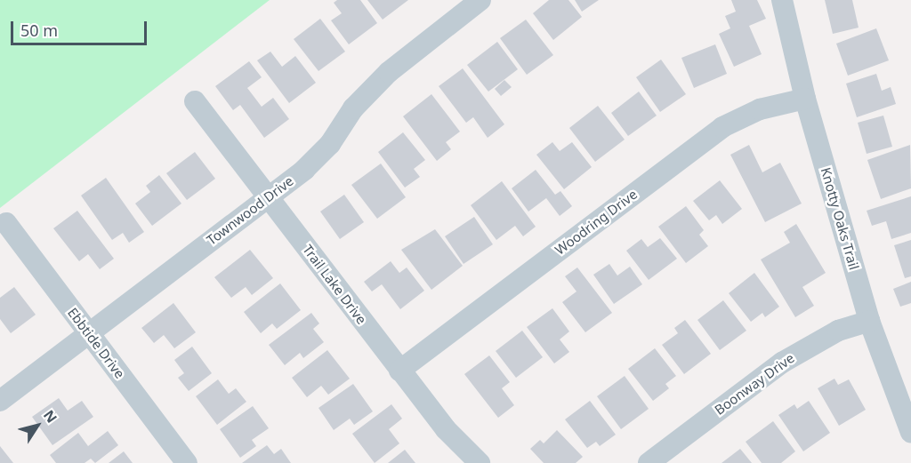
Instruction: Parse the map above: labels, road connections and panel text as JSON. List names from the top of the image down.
{
  "streets": {
    "street": [
      "Townwood Drive",
      "Knotty Oaks Trail",
      "Woodring Drive",
      "Trail Lake Drive",
      "Ebbtide Drive",
      "Boonway Drive"
    ]
  },
  "crossings": [
    ["Townwood Drive", "Trail Lake Drive"],
    ["Townwood Drive", "Ebbtide Drive"],
    ["Knotty Oaks Trail", "Woodring Drive"],
    ["Knotty Oaks Trail", "Boonway Drive"],
    ["Woodring Drive", "Trail Lake Drive"]
  ],
  "scale_bar": "50 m",
  "north": "top right"
}
